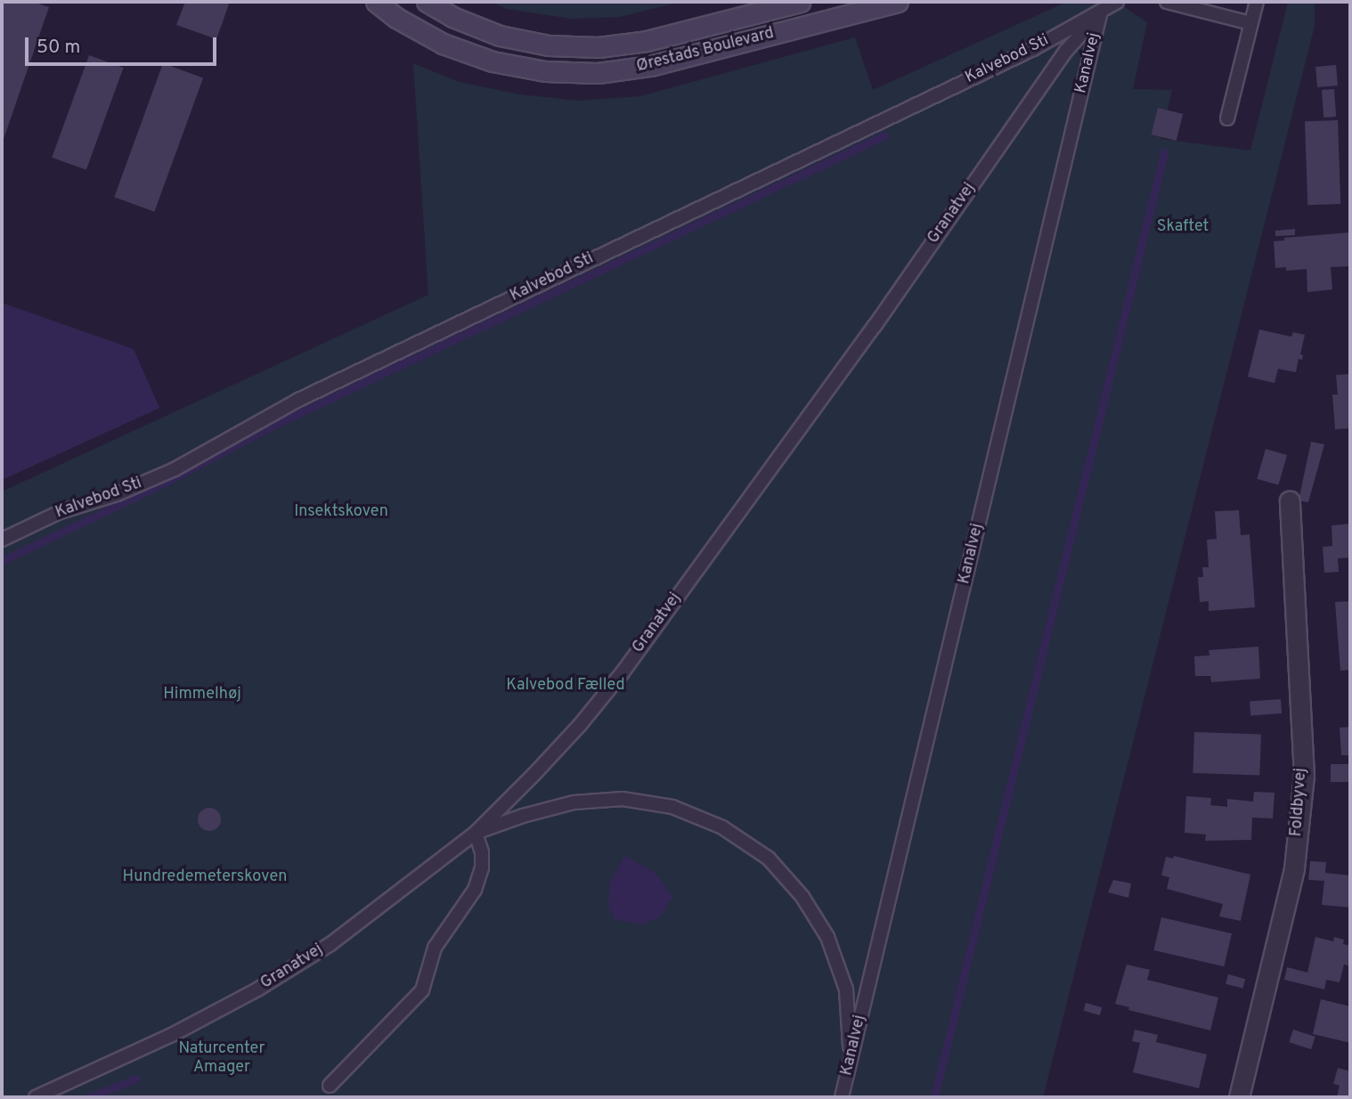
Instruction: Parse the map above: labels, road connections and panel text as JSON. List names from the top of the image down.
{
  "streets": {
    "street": ["Ørestads Boulevard", "Foldbyvej"],
    "lane": ["Kalvebod Sti", "Kanalvej", "Granatvej"]
  },
  "crossings": [
    ["Kalvebod Sti", "Kanalvej"],
    ["Kalvebod Sti", "Granatvej"],
    ["Kanalvej", "Granatvej"]
  ],
  "parks": [
    "Skaftet",
    "Insektskoven",
    "Kalvebod Fælled",
    "Himmelhøj",
    "Hundredemeterskoven",
    "Naturcenter Amager"
  ],
  "scale_bar": "50 m"
}
